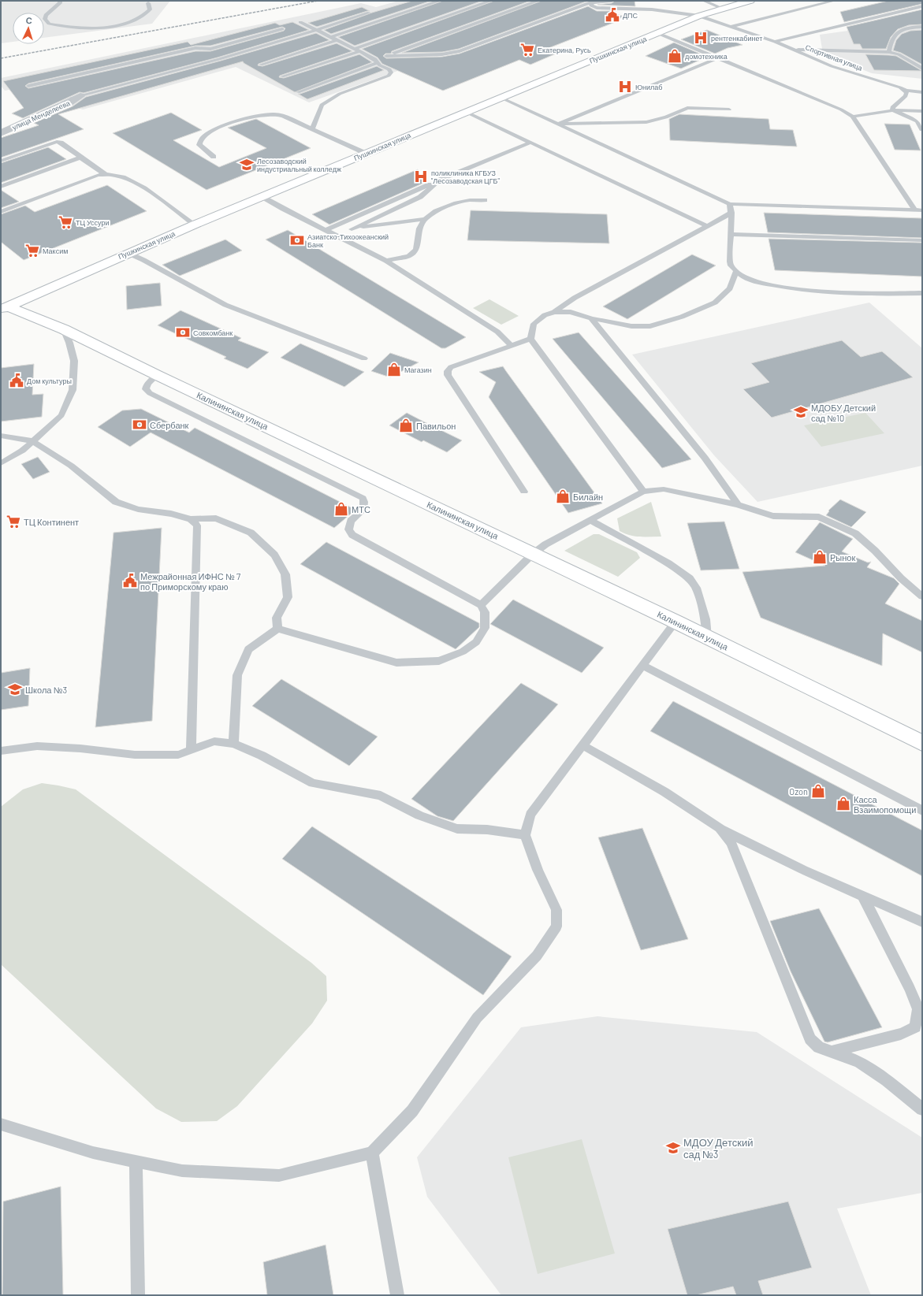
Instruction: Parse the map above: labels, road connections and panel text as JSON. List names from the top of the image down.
{
  "streets": {
    "main road": ["Пушкинская улица", "Калининская улица"],
    "street": ["улица Менделеева"],
    "lane": ["Спортивная улица"]
  },
  "crossings": [
    ["Пушкинская улица", "Спортивная улица"],
    ["Пушкинская улица", "Калининская улица"]
  ],
  "places": {
    "public building": ["ДПС", "Дом культуры", "Межрайонная ИФНС № 7 по Приморскому краю"],
    "hospital": ["рентгенкабинет", "Юнилаб", "поликлиника КГБУЗ \"Лесозаводская ЦГБ\""],
    "supermarket": [
      "Екатерина, Русь",
      "ТЦ Уссури",
      "Максим",
      "ТЦ Континент"
    ],
    "shop": [
      "домотехника",
      "Магазин",
      "Павильон",
      "Билайн",
      "МТС",
      "Рынок",
      "Ozon",
      "Касса Взаимопомощи"
    ],
    "school or university": [
      "Лесозаводский индустриальный колледж",
      "МДОБУ Детский сад №10",
      "Школа №3",
      "МДОУ Детский сад №3"
    ],
    "bank": ["Азиатско-Тихоокеанский Банк", "Совкомбанк", "Сбербанк"]
  },
  "north": "top"
}
